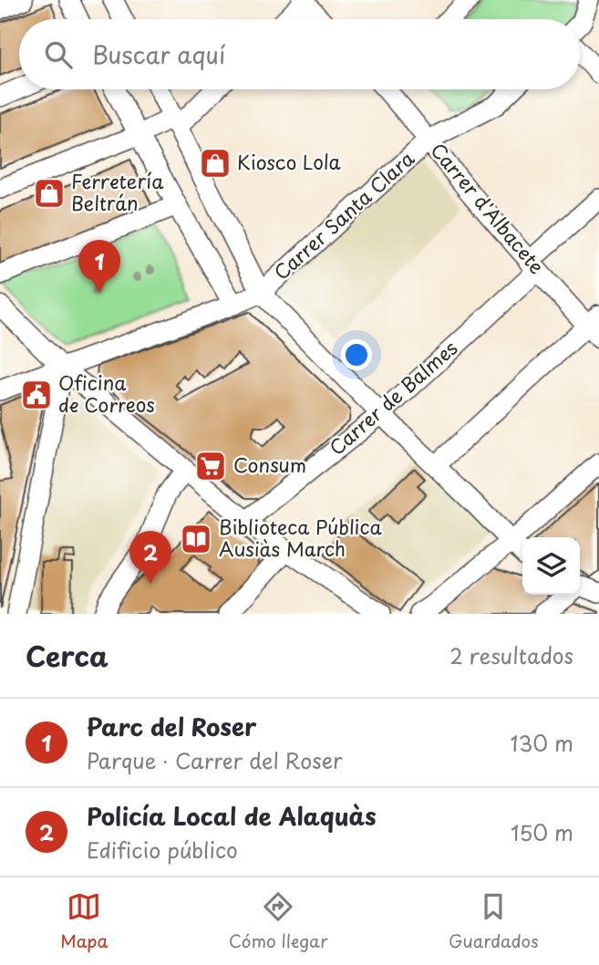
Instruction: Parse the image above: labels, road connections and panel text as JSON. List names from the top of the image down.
{
  "streets": {
    "street": ["Carrer d'Albacete", "Carrer Santa Clara", "Carrer de Balmes"]
  },
  "crossings": [
    ["Carrer d'Albacete", "Carrer Santa Clara"],
    ["Carrer d'Albacete", "Carrer de Balmes"]
  ],
  "places": {
    "shop": ["Kiosco Lola", "Ferretería Beltrán"],
    "public building": ["Oficina de Correos"],
    "supermarket": ["Consum"],
    "library": ["Biblioteca Pública Ausiàs March"]
  },
  "page": {
    "search": "Buscar aquí",
    "pins": ["1", "2"],
    "heading": ["Cerca", "2 resultados"],
    "list": [
      {
        "mark": "1",
        "name": "Parc del Roser",
        "note": "Parque · Carrer del Roser",
        "value": "130 m"
      },
      {
        "mark": "2",
        "name": "Policía Local de Alaquàs",
        "note": "Edificio público",
        "value": "150 m"
      }
    ],
    "nav": ["Mapa", "Cómo llegar", "Guardados"]
  }
}
